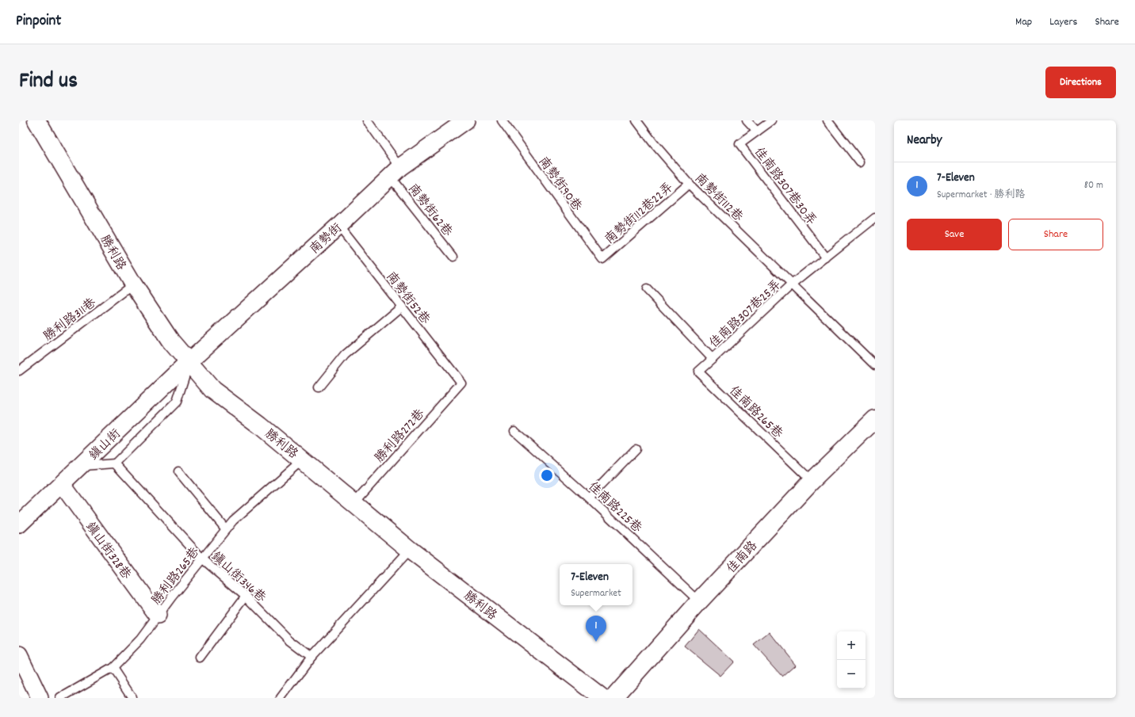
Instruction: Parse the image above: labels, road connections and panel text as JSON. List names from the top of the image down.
{
  "streets": {
    "street": [
      "南勢街",
      "勝利路",
      "鎮山街",
      "鎮山街328巷",
      "佳南路"
    ],
    "lane": [
      "南勢街90巷",
      "佳南路307巷30弄",
      "南勢街112巷",
      "南勢街62巷",
      "南勢街112巷22弄",
      "南勢街52巷",
      "佳南路307巷25弄",
      "勝利路311巷",
      "佳南路265巷",
      "勝利路272巷",
      "佳南路225巷",
      "勝利路265巷",
      "鎮山街346巷"
    ]
  },
  "crossings": [
    ["南勢街90巷", "南勢街112巷22弄"],
    ["南勢街112巷", "南勢街112巷22弄"],
    ["南勢街112巷", "佳南路307巷25弄"],
    ["南勢街62巷", "南勢街"],
    ["南勢街", "勝利路"],
    ["南勢街", "南勢街52巷"],
    ["南勢街", "鎮山街"],
    ["勝利路", "勝利路311巷"],
    ["勝利路", "勝利路272巷"],
    ["勝利路", "鎮山街"],
    ["勝利路", "勝利路265巷"],
    ["南勢街52巷", "勝利路272巷"],
    ["佳南路307巷25弄", "佳南路265巷"],
    ["佳南路265巷", "佳南路"],
    ["鎮山街", "鎮山街328巷"],
    ["佳南路225巷", "佳南路"],
    ["鎮山街328巷", "勝利路265巷"],
    ["勝利路265巷", "鎮山街346巷"]
  ],
  "page": {
    "header": "Pinpoint",
    "nav": ["Map", "Layers", "Share"],
    "title": "Find us",
    "buttons": [
      "Directions",
      ["Save", "Share"]
    ],
    "heading": "Nearby",
    "list": [
      {
        "mark": "1",
        "name": "7-Eleven",
        "note": "Supermarket · 勝利路",
        "value": "80 m"
      }
    ],
    "popup": ["7-Eleven", "Supermarket"],
    "pins": "1",
    "map_buttons": ["+", "−"]
  }
}
